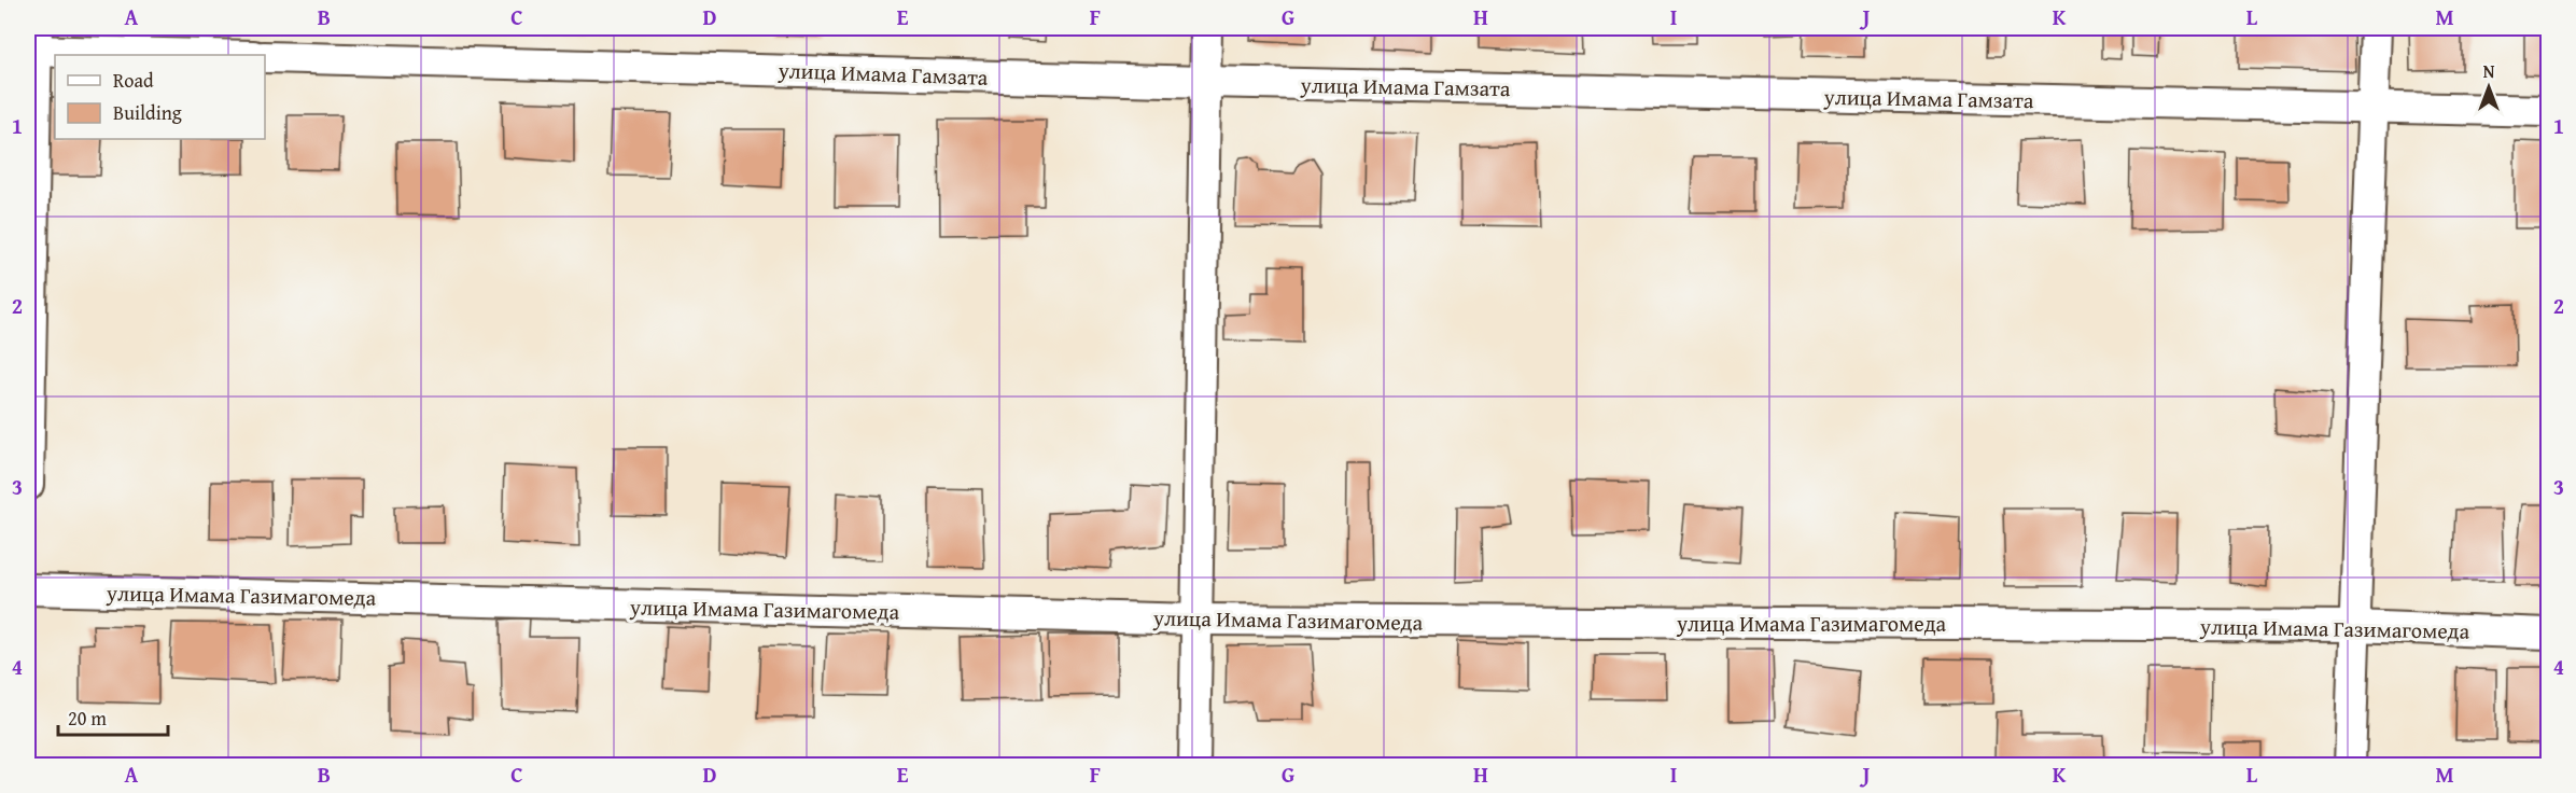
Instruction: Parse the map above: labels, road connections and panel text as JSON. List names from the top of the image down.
{
  "streets": {
    "street": ["улица Имама Гамзата", "улица Имама Газимагомеда"]
  },
  "legend": ["Road", "Building"],
  "scale_bar": "20 m",
  "north": "top",
  "grid": {
    "columns": [
      "A",
      "B",
      "C",
      "D",
      "E",
      "F",
      "G",
      "H",
      "I",
      "J",
      "K",
      "L",
      "M"
    ],
    "rows": [
      "1",
      "2",
      "3",
      "4"
    ]
  }
}
